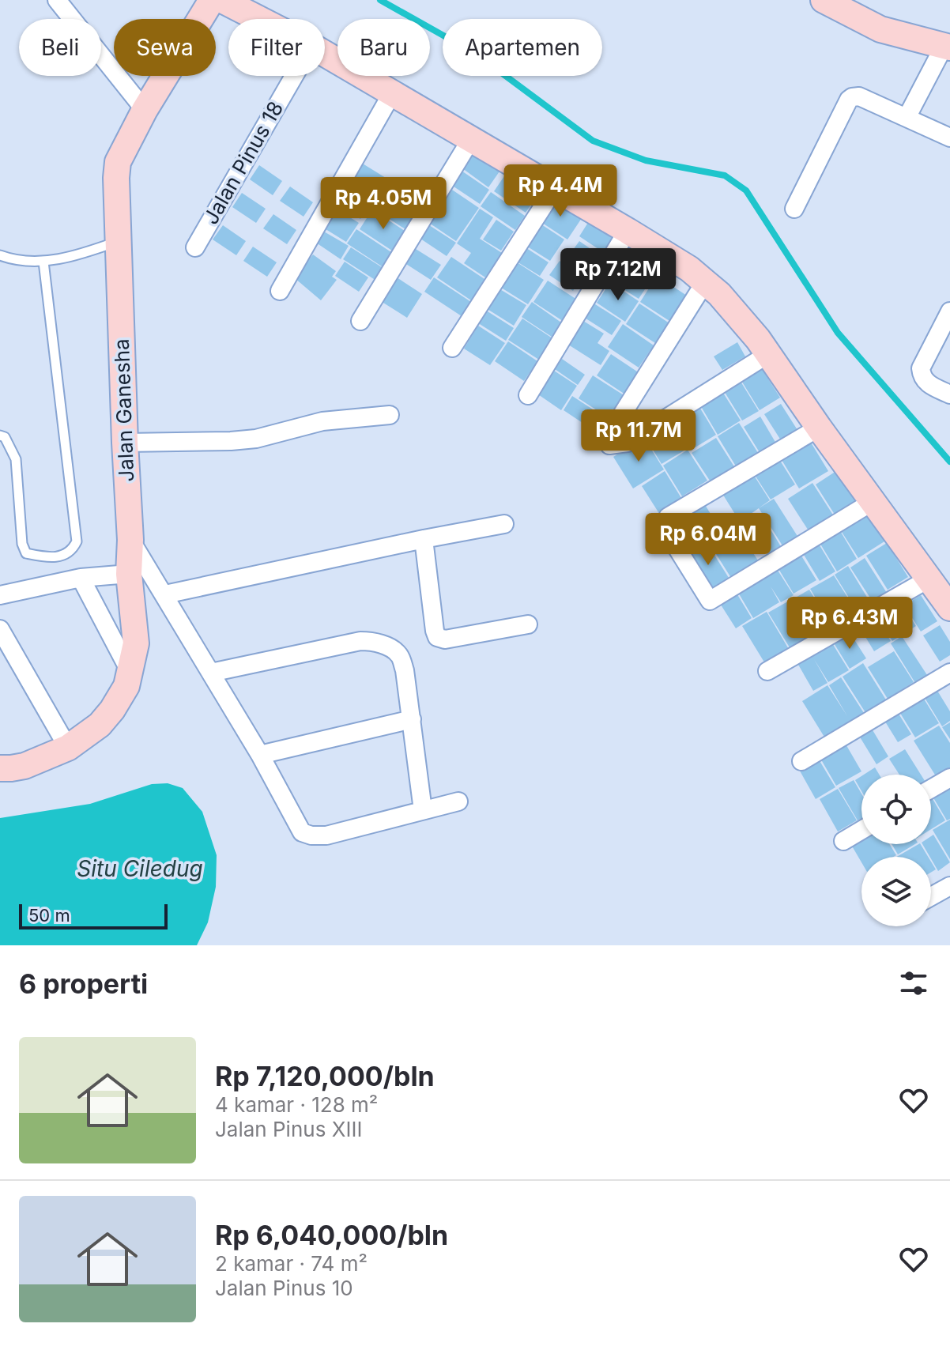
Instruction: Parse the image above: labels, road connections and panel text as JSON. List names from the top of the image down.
{
  "streets": {
    "street": ["Jalan Pinus 18", "Jalan Ganesha"]
  },
  "water": ["Situ Ciledug"],
  "scale_bar": "50 m",
  "page": {
    "chip": [
      "Beli",
      "Sewa",
      "Filter",
      "Baru",
      "Apartemen"
    ],
    "price": [
      "Rp 4.4M",
      "Rp 4.05M",
      "Rp 7.12M",
      "Rp 11.7M",
      "Rp 6.04M",
      "Rp 6.43M"
    ],
    "scale": "50 m",
    "heading": "6 properti",
    "list": [
      {
        "name": "Rp 7,120,000/bln",
        "note": "4 kamar · 128 m² · Jalan Pinus XIII"
      },
      {
        "name": "Rp 6,040,000/bln",
        "note": "2 kamar · 74 m² · Jalan Pinus 10"
      }
    ]
  }
}
